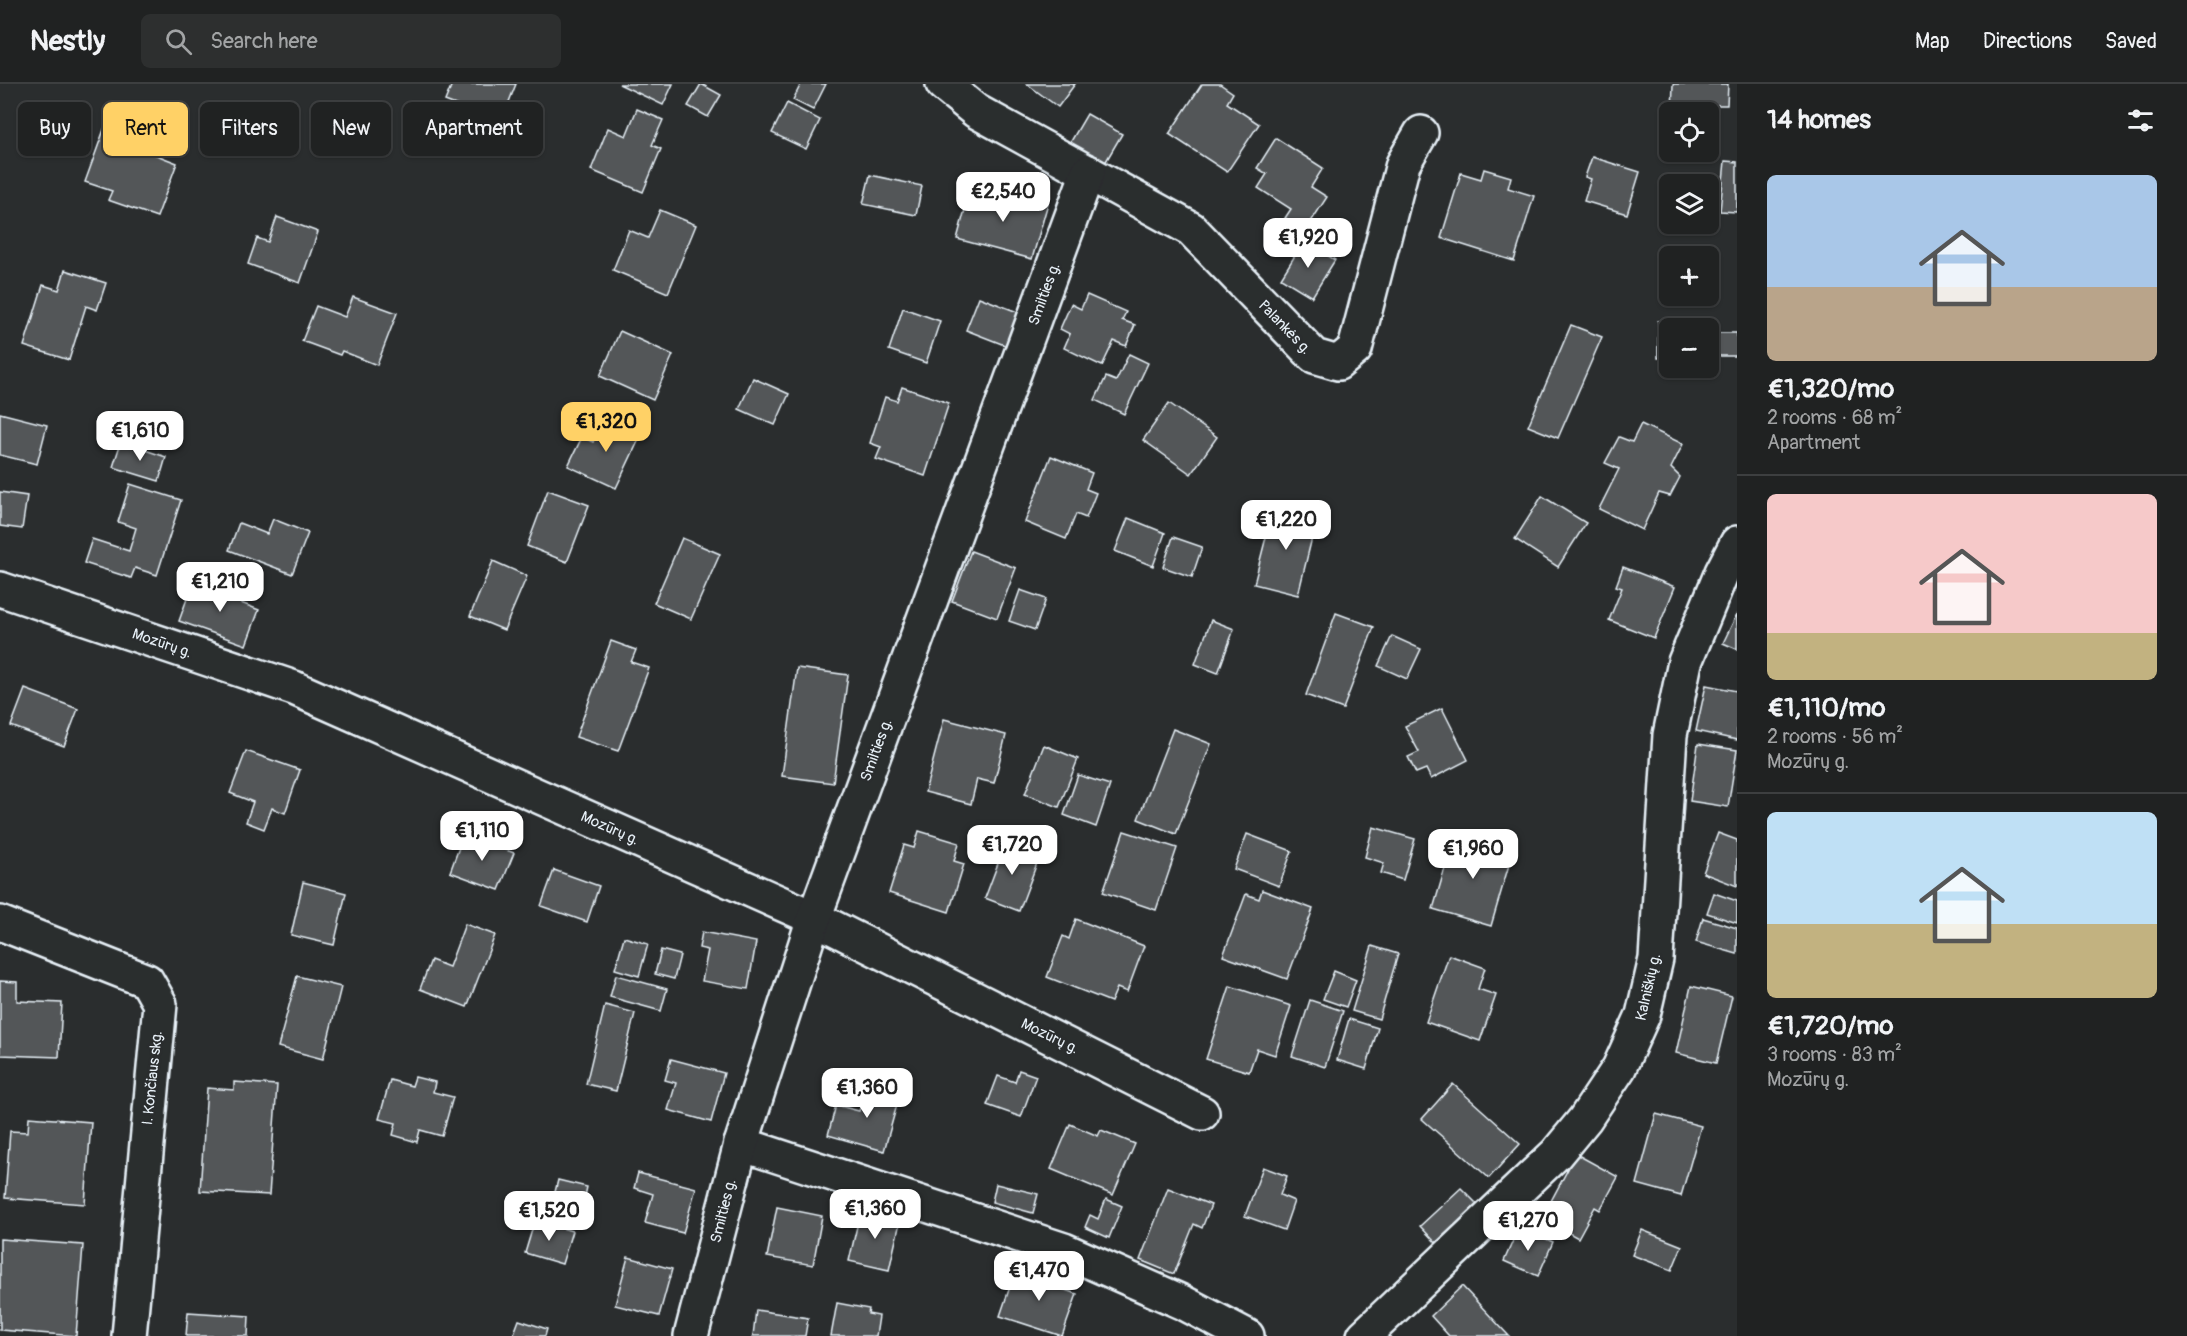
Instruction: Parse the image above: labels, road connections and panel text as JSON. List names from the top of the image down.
{
  "streets": {
    "street": [
      "Smilties g.",
      "Palankės g.",
      "Mozūrų g.",
      "Kalniškių g.",
      "I. Končiaus skg."
    ]
  },
  "crossings": [
    ["Smilties g.", "Palankės g."],
    ["Smilties g.", "Mozūrų g."]
  ],
  "page": {
    "header": "Nestly",
    "search": "Search here",
    "nav": ["Map", "Directions", "Saved"],
    "heading": "14 homes",
    "map_buttons": ["+", "−"],
    "chip": [
      "Buy",
      "Rent",
      "Filters",
      "New",
      "Apartment"
    ],
    "list": [
      {
        "name": "€1,320/mo",
        "note": "2 rooms · 68 m² · Apartment"
      },
      {
        "name": "€1,110/mo",
        "note": "2 rooms · 56 m² · Mozūrų g."
      },
      {
        "name": "€1,720/mo",
        "note": "3 rooms · 83 m² · Mozūrų g."
      }
    ],
    "price": [
      "€2,540",
      "€1,920",
      "€1,320",
      "€1,610",
      "€1,220",
      "€1,210",
      "€1,110",
      "€1,720",
      "€1,960",
      "€1,360",
      "€1,360",
      "€1,520",
      "€1,270",
      "€1,470"
    ]
  }
}
